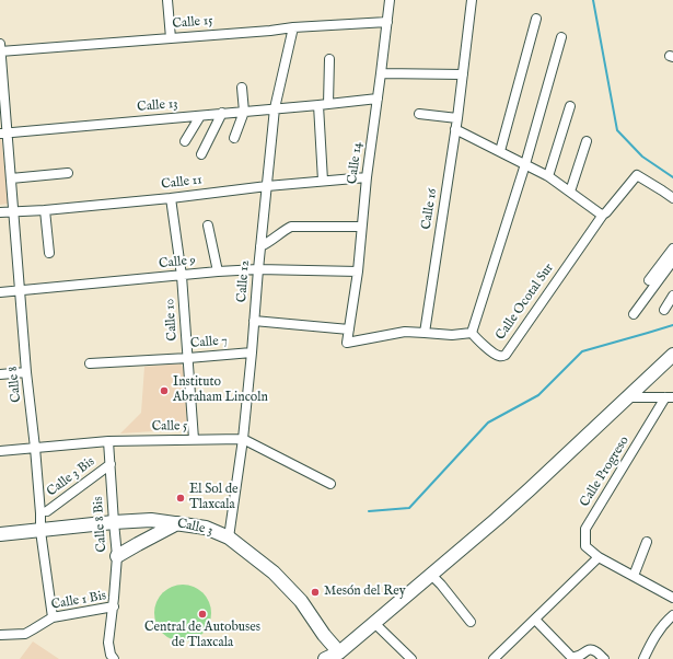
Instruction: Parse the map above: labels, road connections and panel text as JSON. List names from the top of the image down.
{
  "streets": {
    "main road": ["Calle 3"],
    "street": [
      "Calle 15",
      "Calle 13",
      "Calle 14",
      "Calle 11",
      "Calle 16",
      "Calle 9",
      "Calle 12",
      "Calle Ocotal Sur",
      "Calle 10",
      "Calle 7",
      "Calle 8",
      "Calle 5",
      "Calle Progreso",
      "Calle 3 Bis",
      "Calle 8 Bis",
      "Calle 1 Bis"
    ]
  },
  "crossings": [
    ["Calle 15", "Calle 14"],
    ["Calle 15", "Calle 12"],
    ["Calle 15", "Calle 8"],
    ["Calle 13", "Calle 14"],
    ["Calle 13", "Calle 12"],
    ["Calle 13", "Calle 8"],
    ["Calle 14", "Calle 11"],
    ["Calle 14", "Calle 9"],
    ["Calle 11", "Calle 12"],
    ["Calle 11", "Calle 10"],
    ["Calle 11", "Calle 8"],
    ["Calle 9", "Calle 12"],
    ["Calle 9", "Calle 10"],
    ["Calle 9", "Calle 8"],
    ["Calle 12", "Calle 7"],
    ["Calle 12", "Calle 5"],
    ["Calle 12", "Calle 3"],
    ["Calle 10", "Calle 7"],
    ["Calle 10", "Calle 5"],
    ["Calle 8", "Calle 5"],
    ["Calle 8", "Calle 3"],
    ["Calle 8", "Calle 1 Bis"],
    ["Calle 5", "Calle 8 Bis"],
    ["Calle 3 Bis", "Calle 8 Bis"],
    ["Calle 8 Bis", "Calle 3"],
    ["Calle 8 Bis", "Calle 1 Bis"]
  ],
  "places": [
    "Instituto Abraham Lincoln",
    "El Sol de Tlaxcala",
    "Mesón del Rey",
    "Central de Autobuses de Tlaxcala"
  ]
}
